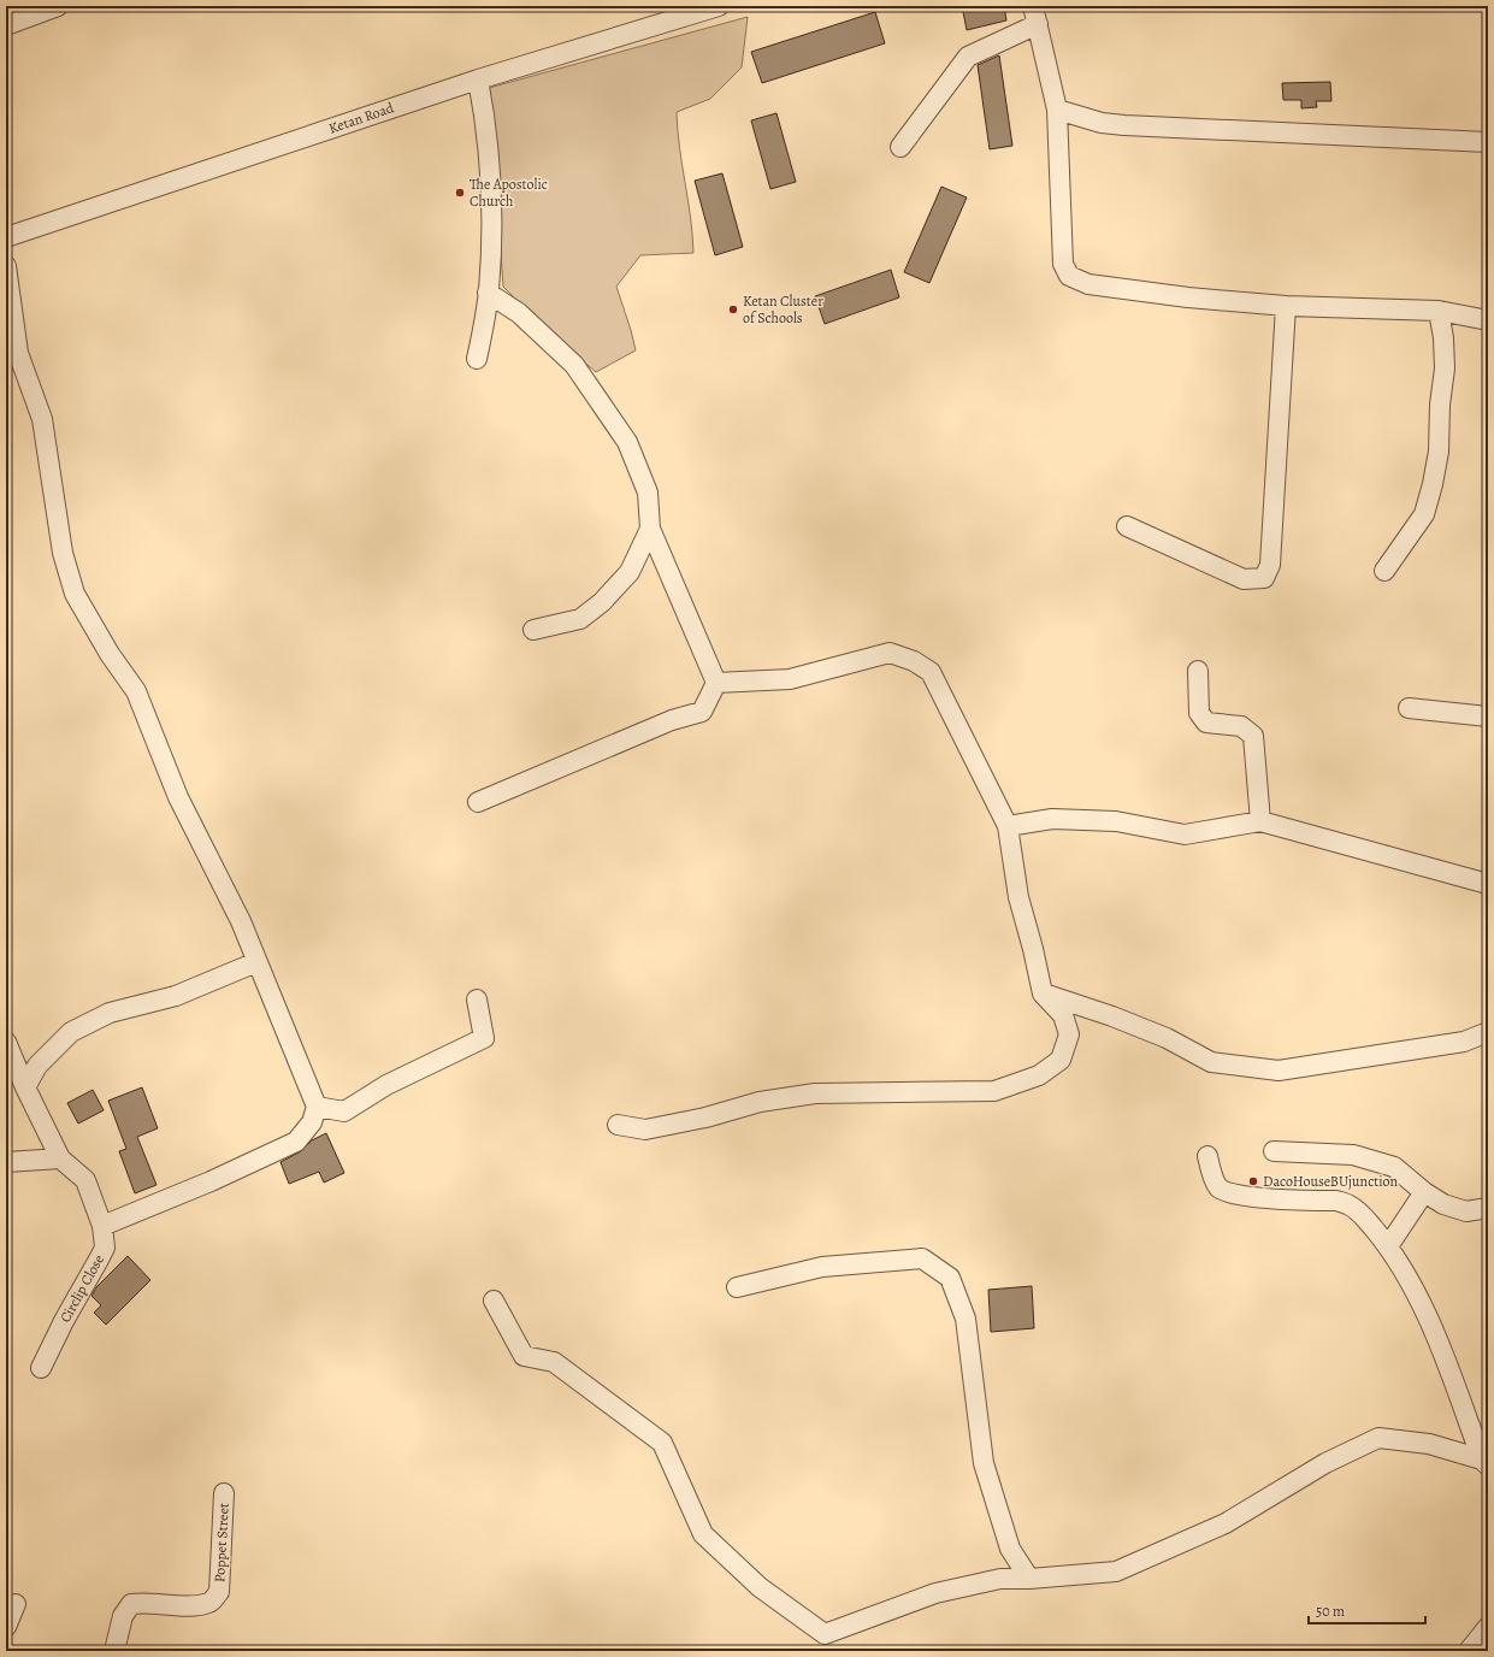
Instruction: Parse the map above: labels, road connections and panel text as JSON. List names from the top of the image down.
{
  "streets": {
    "street": ["Ketan Road", "Circlip Close", "Poppet Street"]
  },
  "places": ["The Apostolic Church", "Ketan Cluster of Schools", "DacoHouseBUjunction"],
  "scale_bar": "50 m"
}
